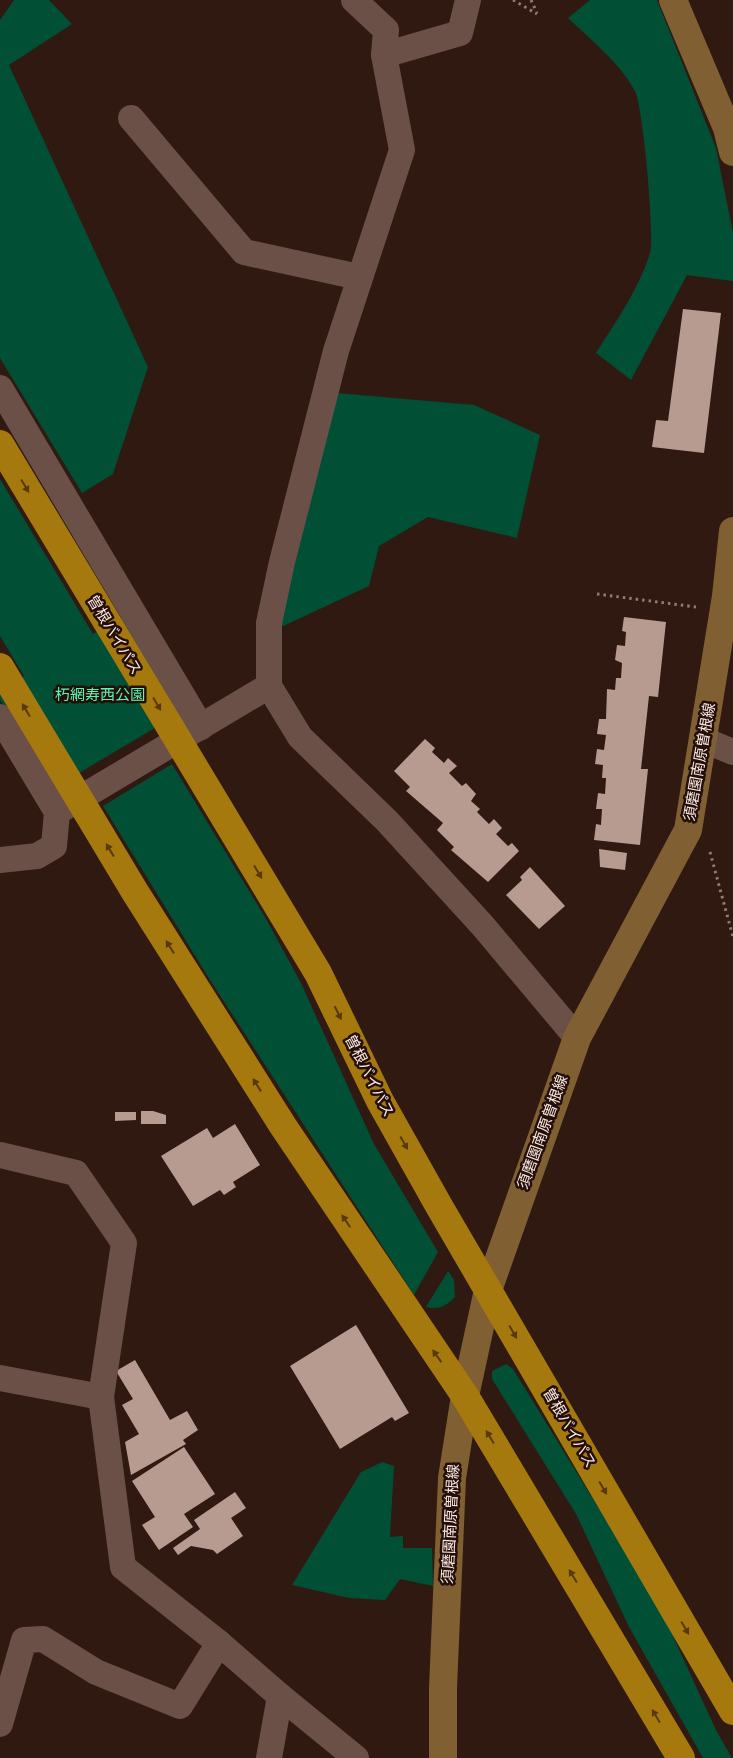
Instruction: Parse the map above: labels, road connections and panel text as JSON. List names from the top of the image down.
{
  "streets": {
    "highway": ["曽根バイパス"],
    "main road": ["須磨園南原曽根線"]
  },
  "crossings": [
    ["曽根バイパス", "須磨園南原曽根線"]
  ],
  "parks": ["朽網寿西公園"]
}
